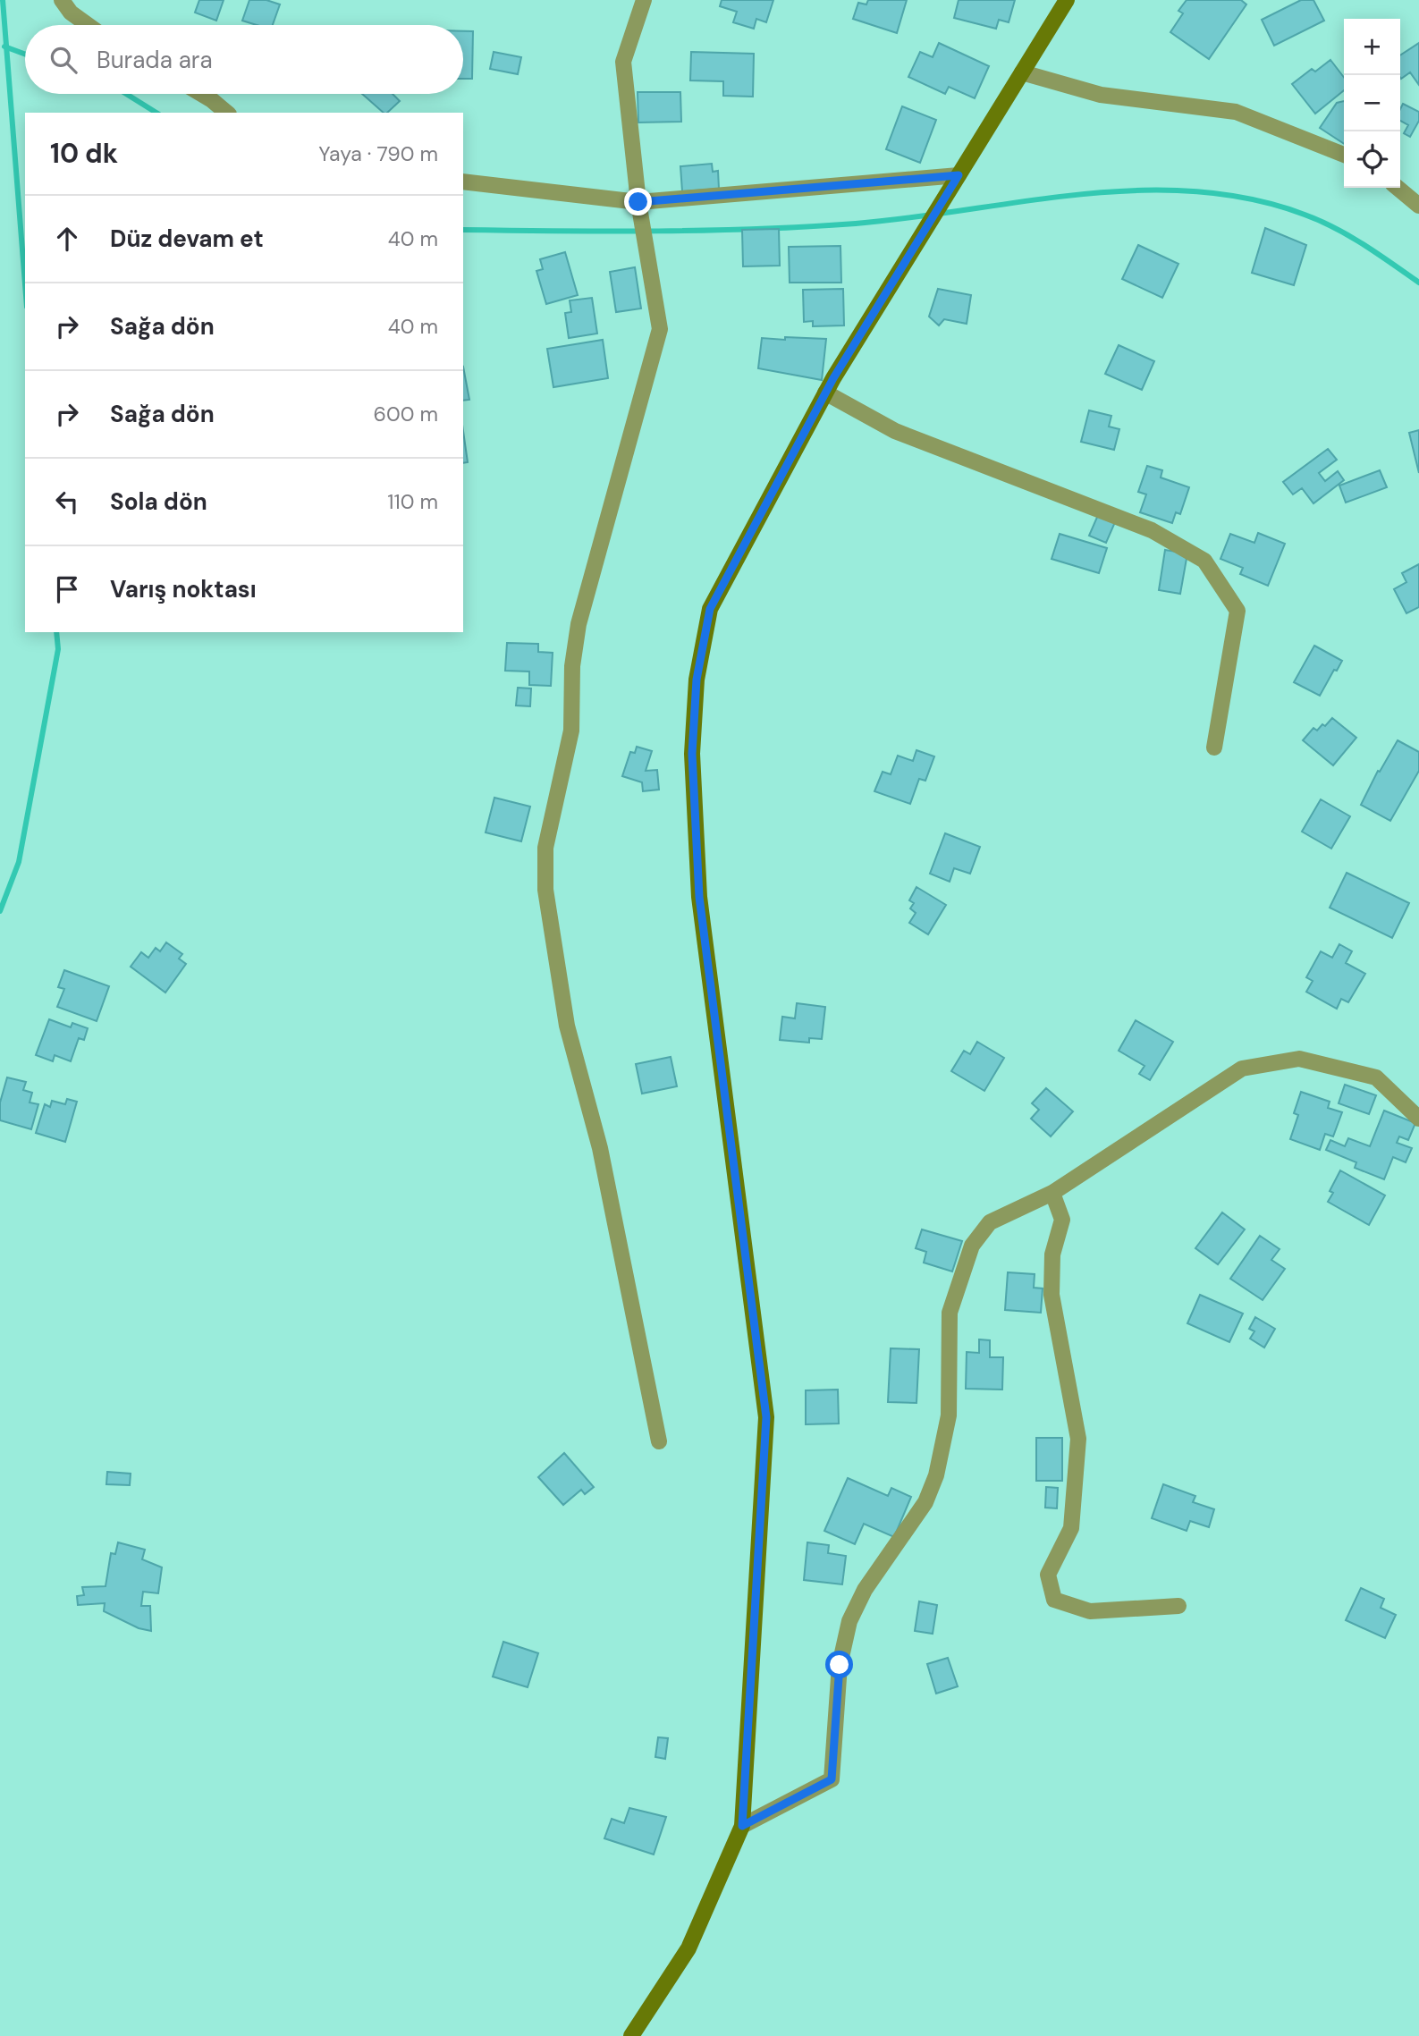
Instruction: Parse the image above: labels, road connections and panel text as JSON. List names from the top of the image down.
{
  "page": {
    "map_buttons": ["+", "−"],
    "search": "Burada ara",
    "heading": ["10 dk", "Yaya · 790 m"],
    "list": [
      ["Düz devam et", "40 m"],
      ["Sağa dön", "40 m"],
      ["Sağa dön", "600 m"],
      ["Sola dön", "110 m"],
      "Varış noktası"
    ]
  }
}
